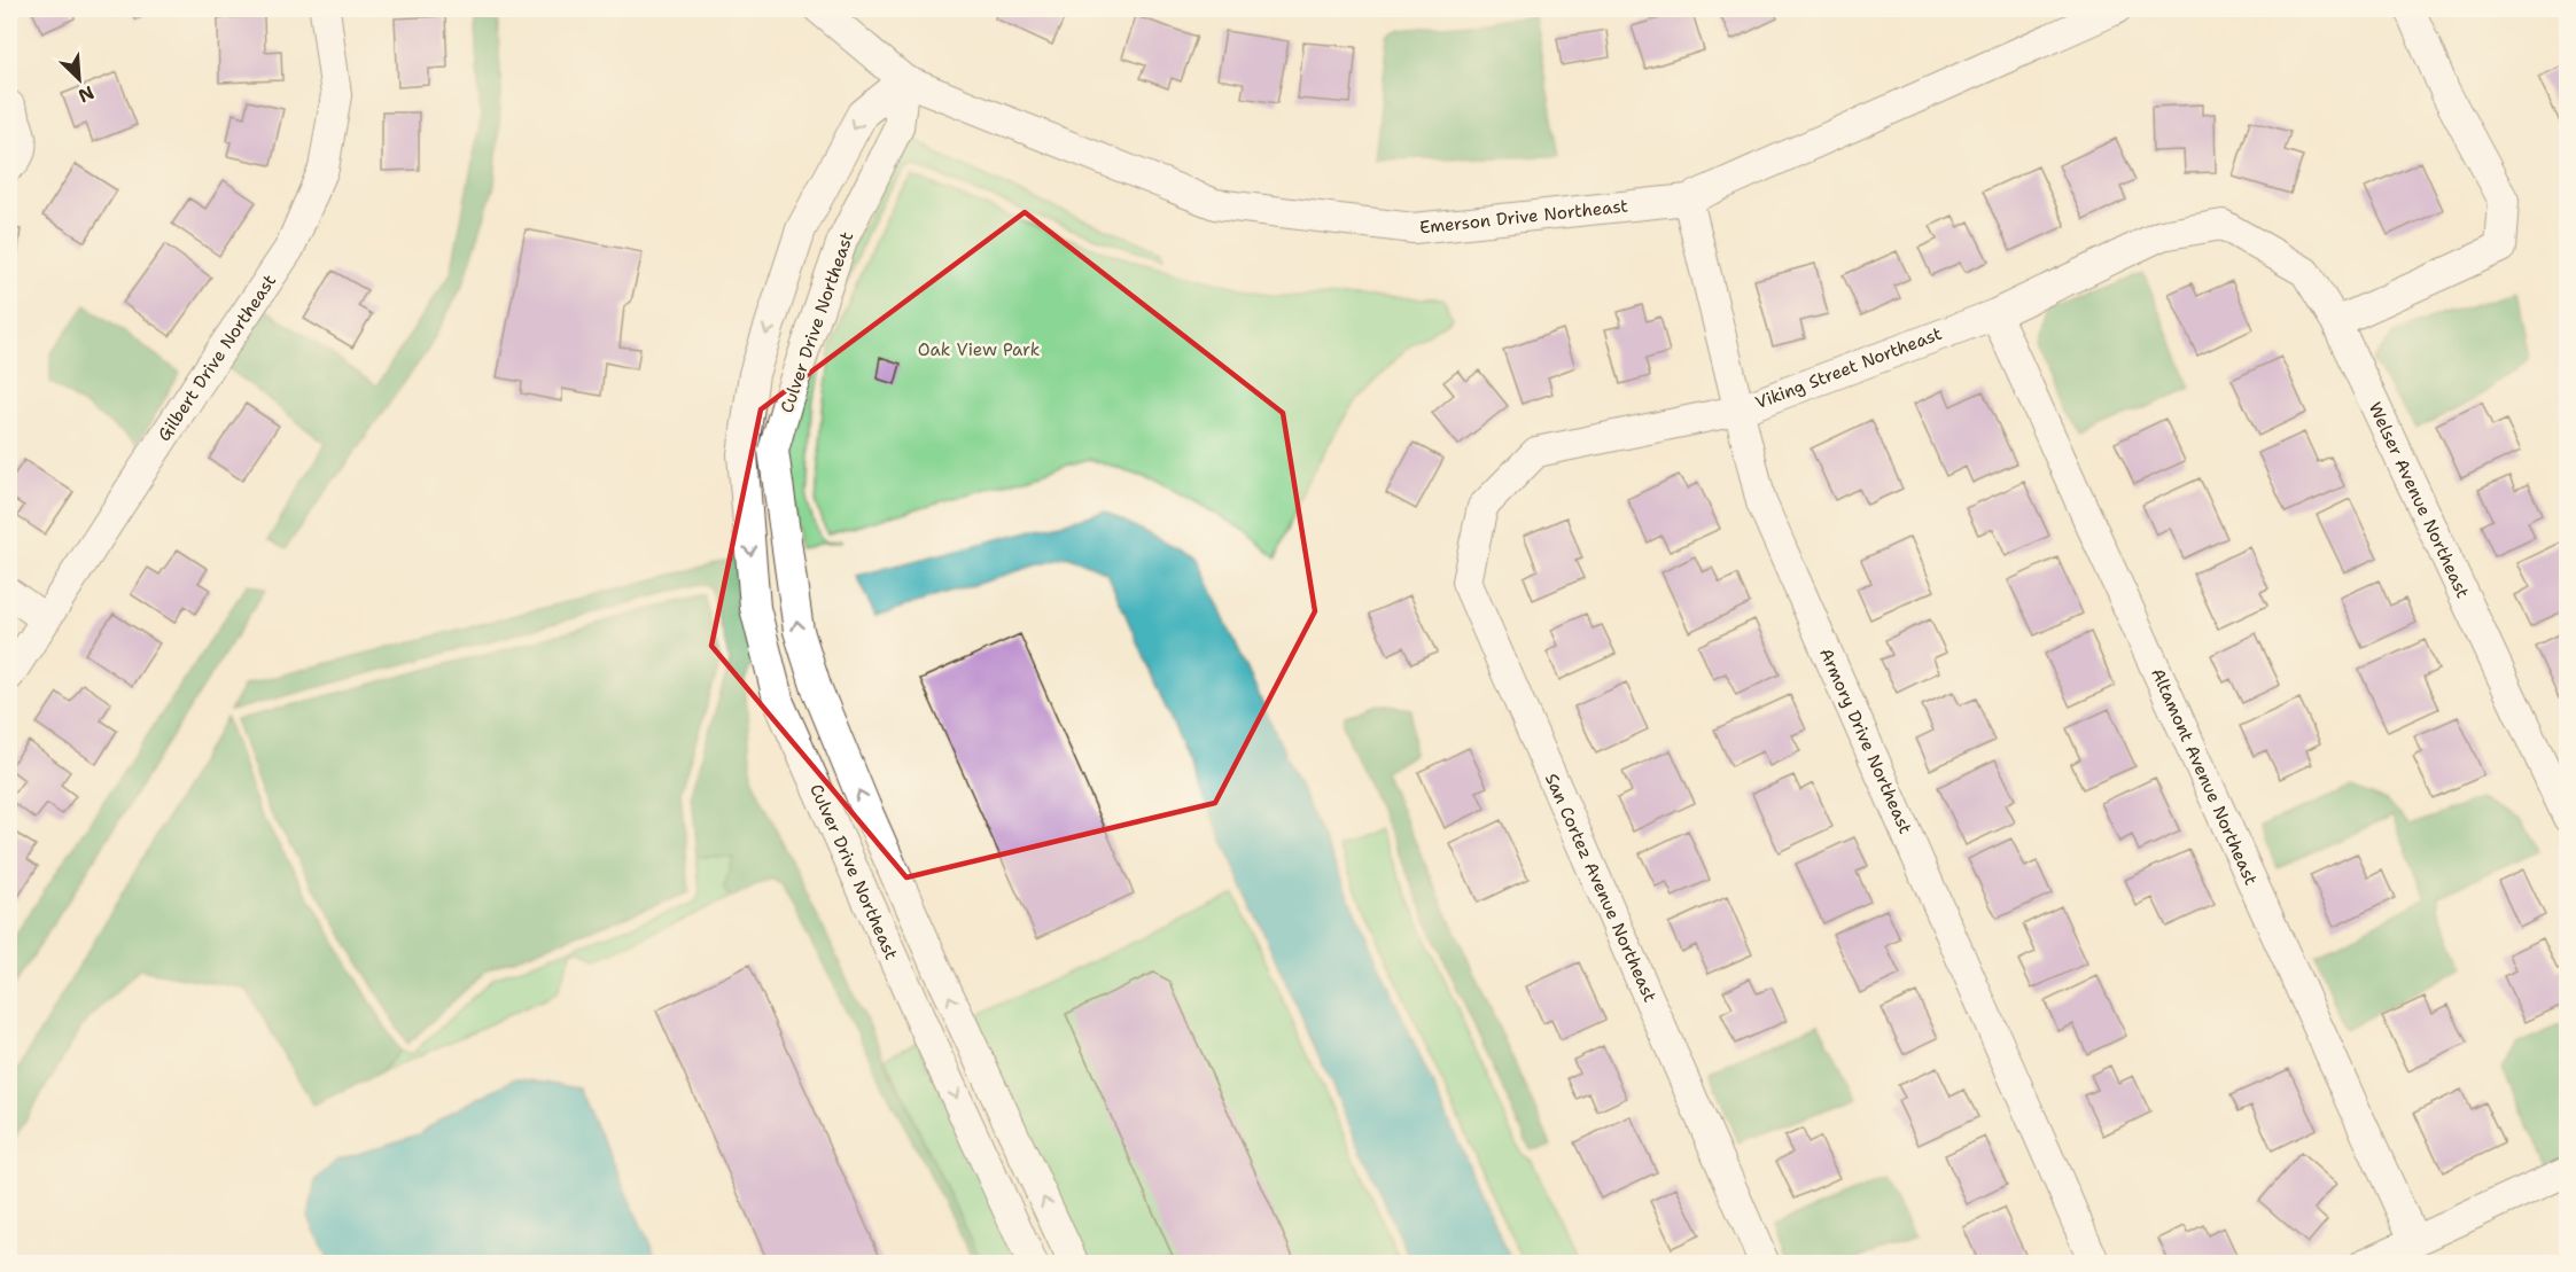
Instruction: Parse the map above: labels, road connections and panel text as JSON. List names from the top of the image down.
{
  "streets": {
    "street": [
      "Emerson Drive Northeast",
      "Culver Drive Northeast",
      "Gilbert Drive Northeast",
      "Viking Street Northeast",
      "Welser Avenue Northeast",
      "Armory Drive Northeast",
      "Altamont Avenue Northeast",
      "San Cortez Avenue Northeast"
    ]
  },
  "crossings": [
    ["Emerson Drive Northeast", "Culver Drive Northeast"],
    ["Emerson Drive Northeast", "Armory Drive Northeast"],
    ["Viking Street Northeast", "Welser Avenue Northeast"],
    ["Viking Street Northeast", "Armory Drive Northeast"],
    ["Viking Street Northeast", "Altamont Avenue Northeast"],
    ["Viking Street Northeast", "San Cortez Avenue Northeast"]
  ],
  "parks": ["Oak View Park"],
  "north": "bottom right"
}
